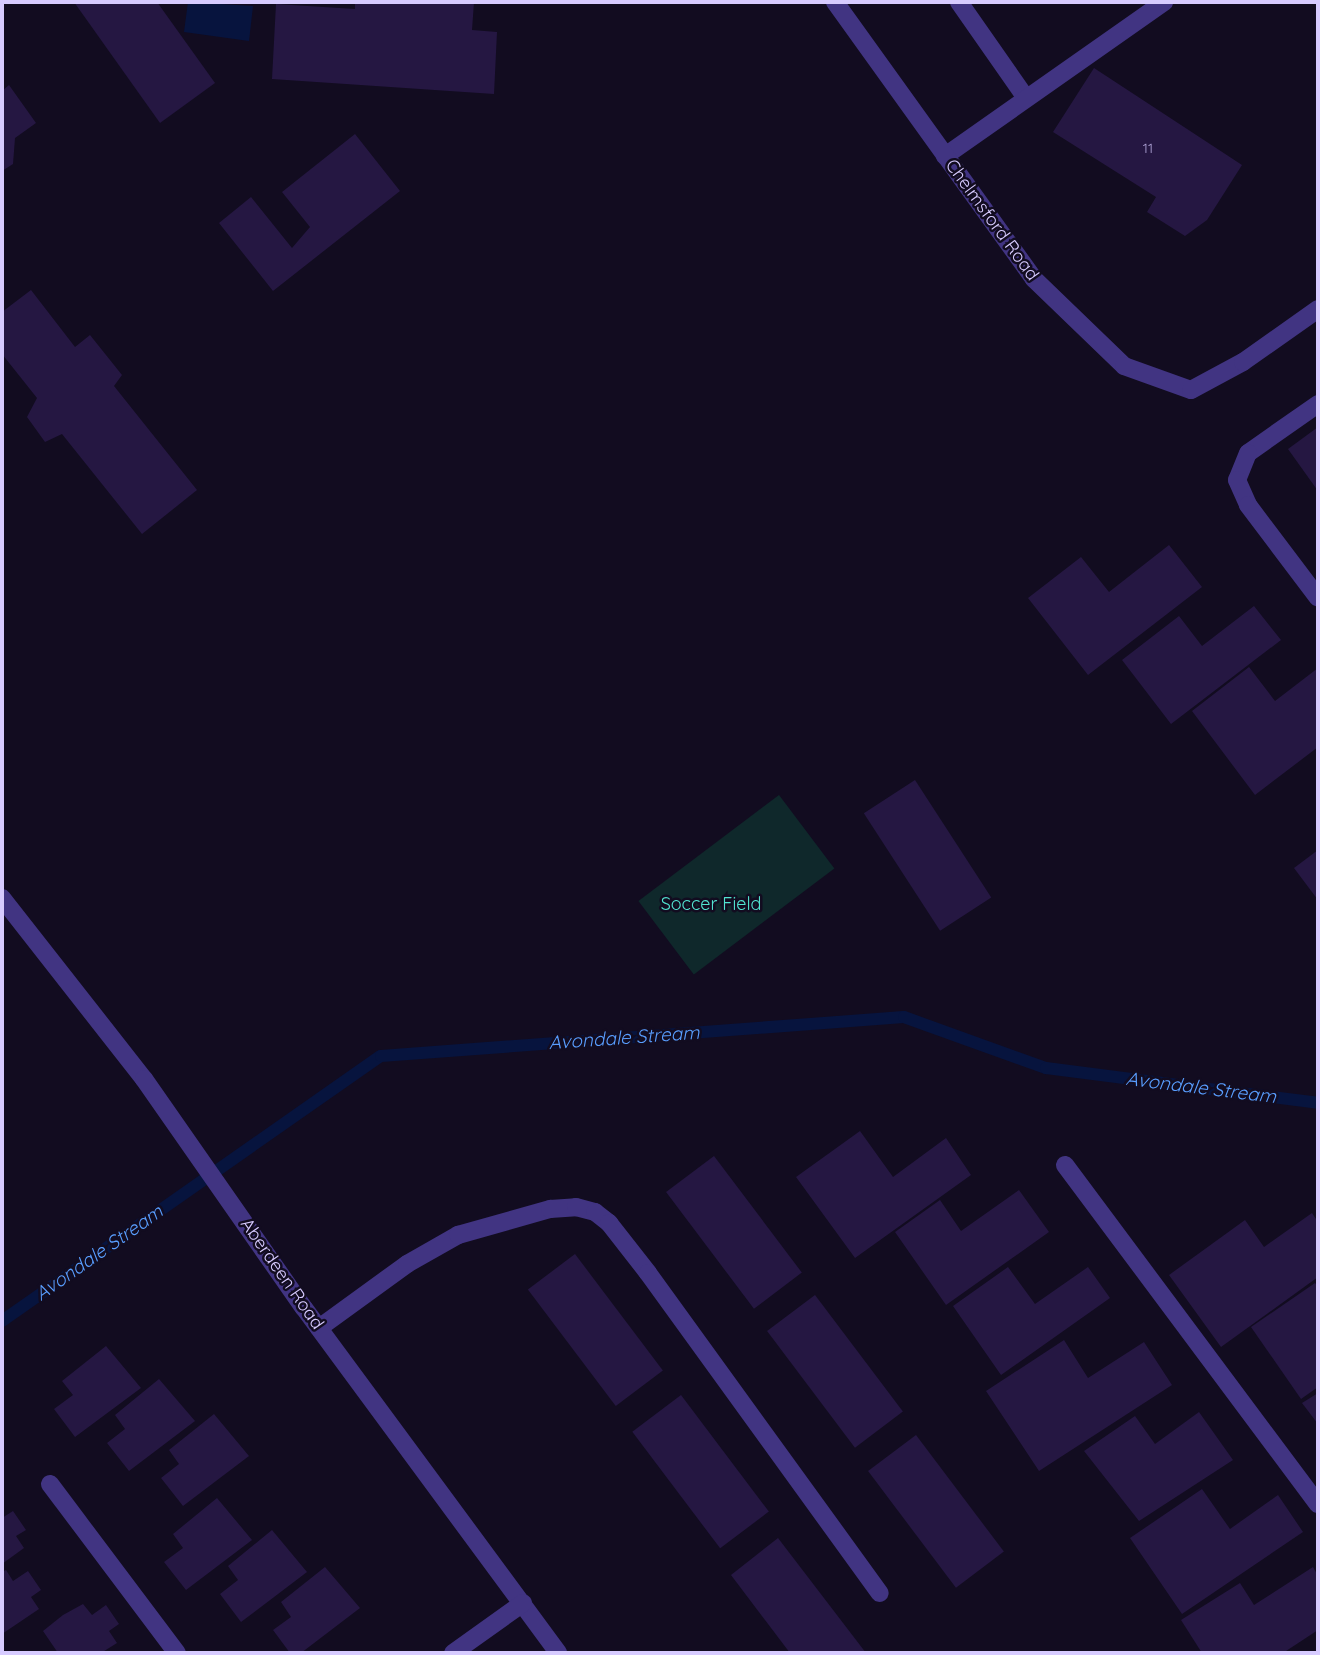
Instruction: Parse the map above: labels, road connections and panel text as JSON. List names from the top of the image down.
{
  "streets": {
    "street": ["Chelmsford Road", "Aberdeen Road"]
  },
  "water": ["Avondale Stream"],
  "parks": ["Soccer Field"],
  "house_numbers": ["11"]
}
